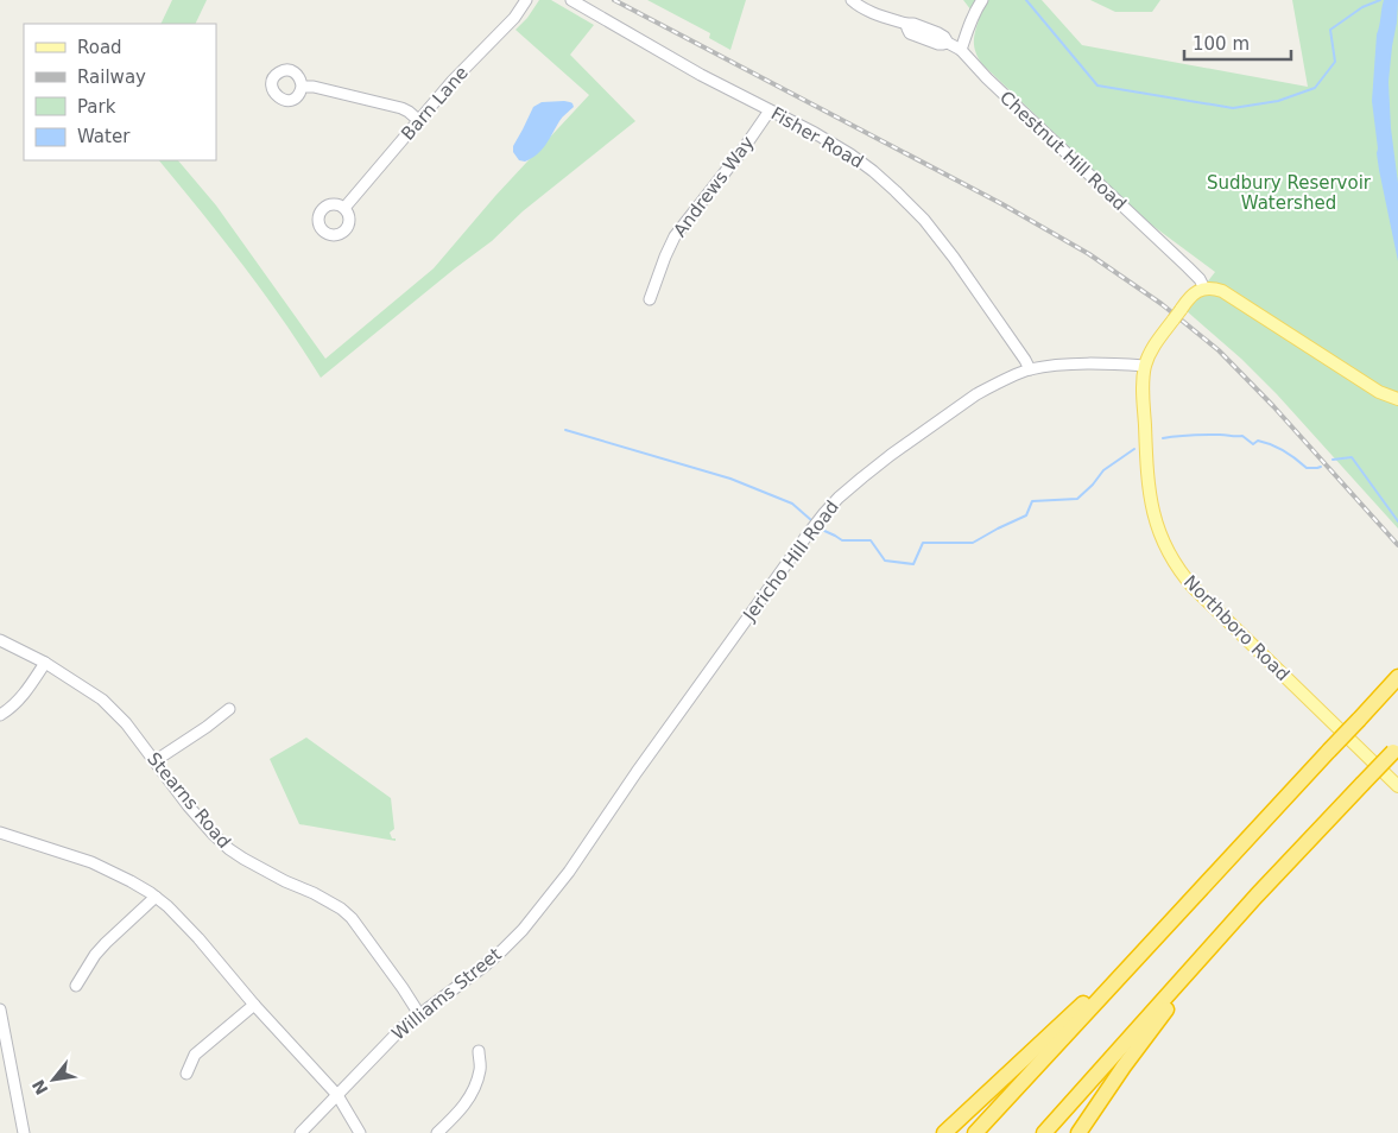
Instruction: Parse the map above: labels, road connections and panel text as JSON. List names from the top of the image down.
{
  "streets": {
    "main road": ["Northboro Road"],
    "street": [
      "Barn Lane",
      "Fisher Road",
      "Chestnut Hill Road",
      "Andrews Way",
      "Jericho Hill Road",
      "Stearns Road",
      "Williams Street"
    ]
  },
  "crossings": [
    ["Fisher Road", "Andrews Way"],
    ["Fisher Road", "Jericho Hill Road"],
    ["Chestnut Hill Road", "Northboro Road"],
    ["Jericho Hill Road", "Northboro Road"],
    ["Jericho Hill Road", "Williams Street"],
    ["Stearns Road", "Williams Street"]
  ],
  "parks": ["Sudbury Reservoir Watershed"],
  "legend": [
    "Road",
    "Railway",
    "Park",
    "Water"
  ],
  "scale_bar": "100 m",
  "north": "bottom left"
}
